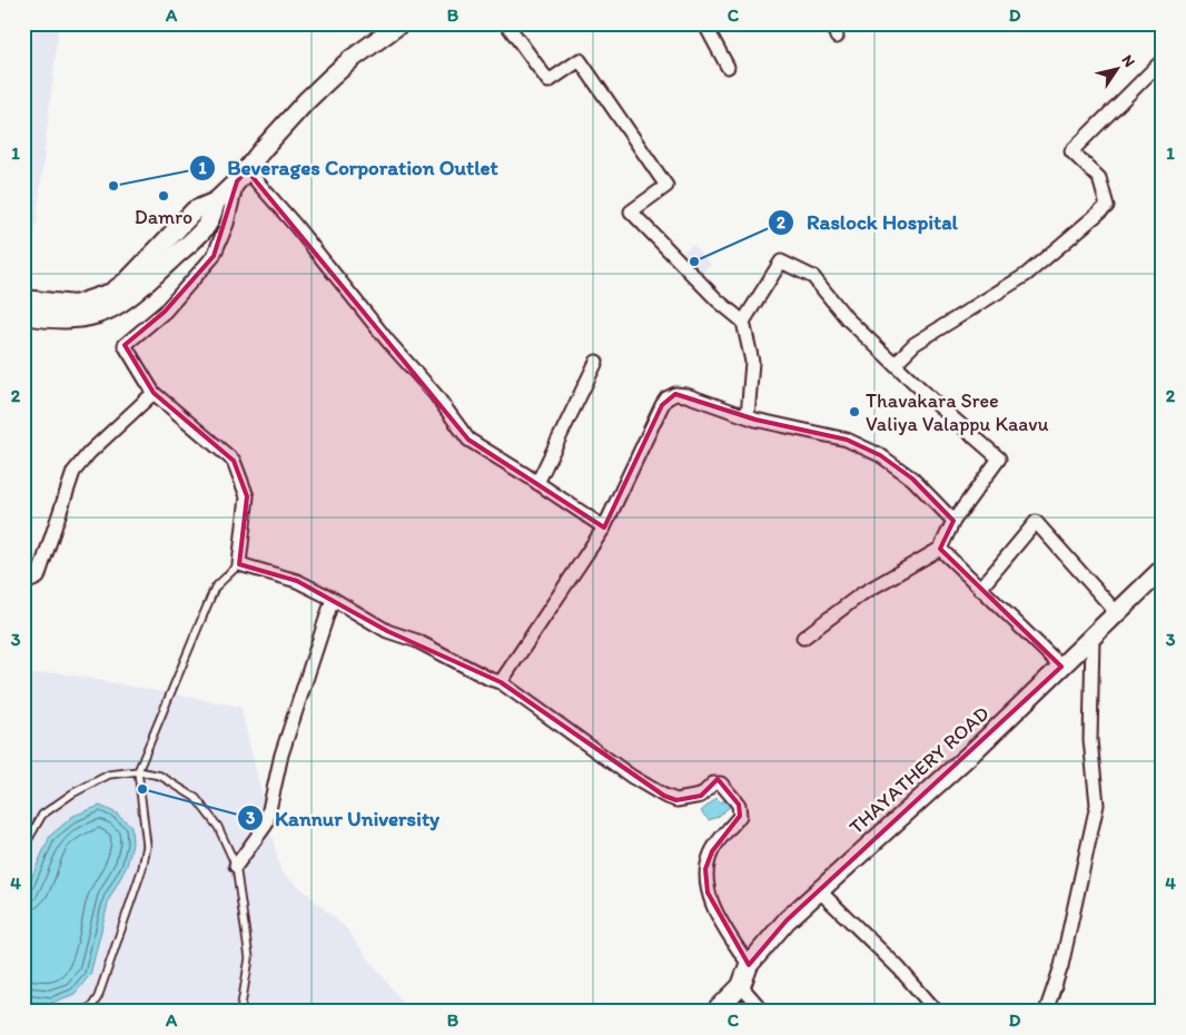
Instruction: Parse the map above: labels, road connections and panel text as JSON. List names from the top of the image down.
{
  "streets": {
    "main road": ["THAYATHERY ROAD"]
  },
  "places": [
    "Beverages Corporation Outlet",
    "Damro",
    "Raslock Hospital",
    "Thavakara Sree Valiya Valappu Kaavu",
    "Kannur University"
  ],
  "north": "top right",
  "grid": {
    "columns": [
      "A",
      "B",
      "C",
      "D"
    ],
    "rows": [
      "1",
      "2",
      "3",
      "4"
    ]
  }
}
